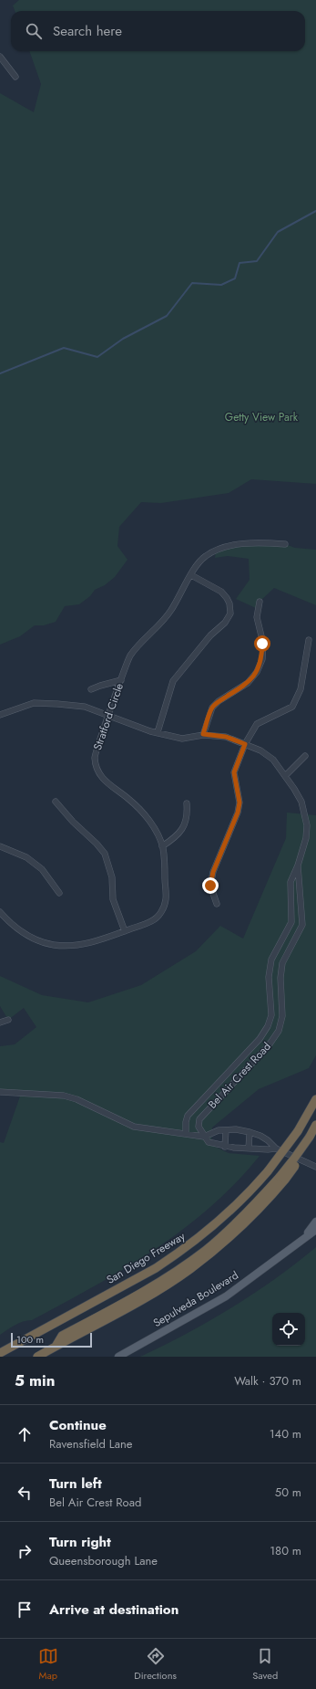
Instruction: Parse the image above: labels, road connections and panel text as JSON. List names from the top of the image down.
{
  "streets": {
    "highway": ["San Diego Freeway"],
    "main road": ["Sepulveda Boulevard"],
    "street": ["Stratford Circle", "Bel Air Crest Road"]
  },
  "crossings": [
    ["Stratford Circle", "Bel Air Crest Road"]
  ],
  "parks": ["Getty View Park"],
  "scale_bar": "100 m",
  "page": {
    "search": "Search here",
    "scale": "100 m",
    "heading": ["5 min", "Walk · 370 m"],
    "list": [
      ["Continue", "Ravensfield Lane", "140 m"],
      ["Turn left", "Bel Air Crest Road", "50 m"],
      ["Turn right", "Queensborough Lane", "180 m"],
      "Arrive at destination"
    ],
    "nav": ["Map", "Directions", "Saved"]
  }
}
